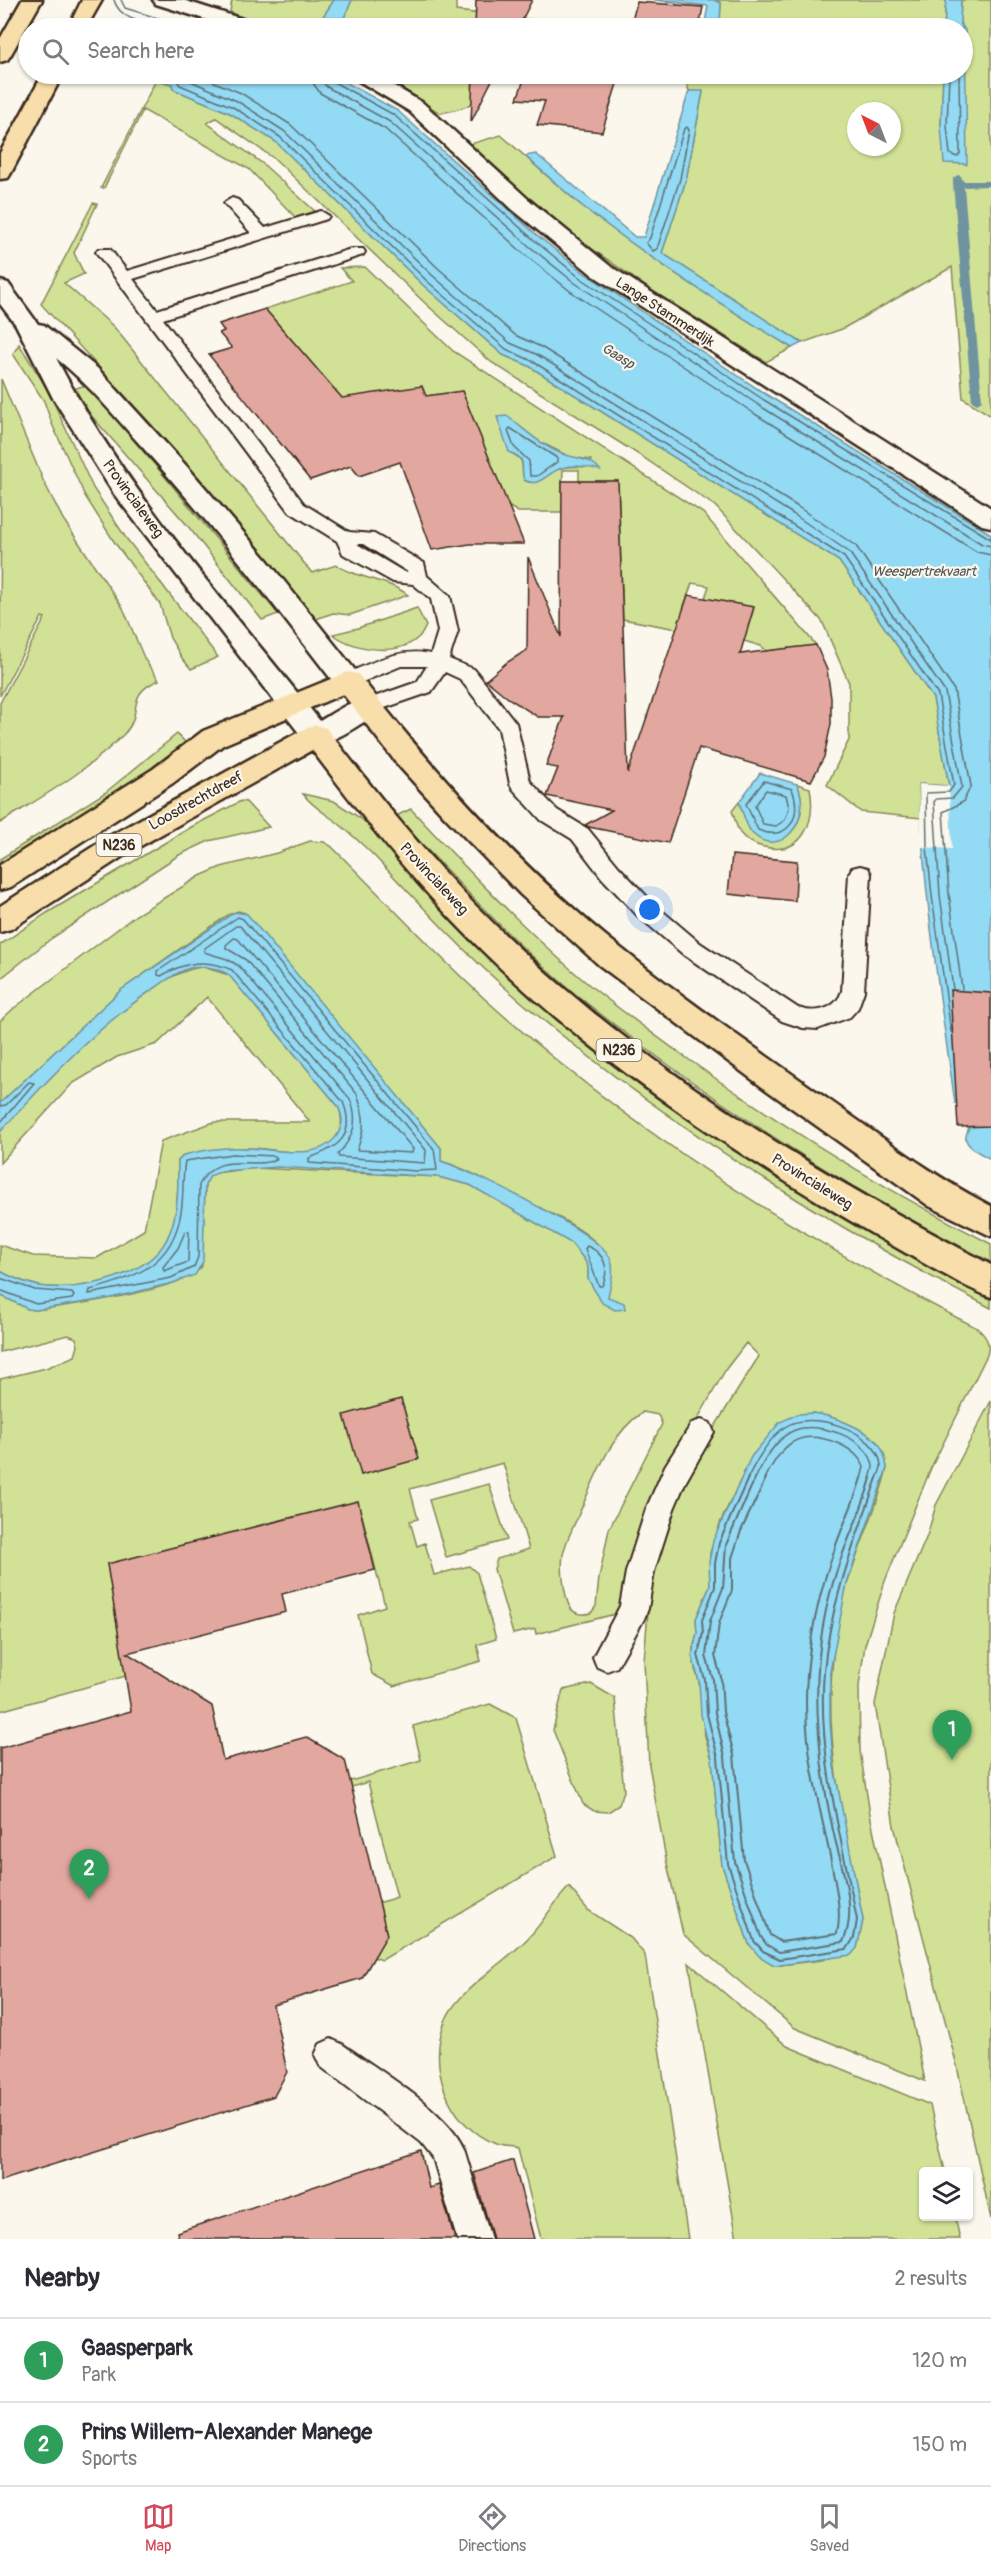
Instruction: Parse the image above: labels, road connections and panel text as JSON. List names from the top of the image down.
{
  "streets": {
    "main road": ["Provincialeweg", "Loosdrechtdreef", "N236"],
    "street": ["Lange Stammerdijk"]
  },
  "crossings": [
    ["Provincialeweg", "Loosdrechtdreef"],
    ["Provincialeweg", "N236"]
  ],
  "water": ["Gaasp", "Weespertrekvaart"],
  "north": "top left",
  "page": {
    "search": "Search here",
    "pins": ["1", "2"],
    "heading": ["Nearby", "2 results"],
    "list": [
      {
        "mark": "1",
        "name": "Gaasperpark",
        "note": "Park",
        "value": "120 m"
      },
      {
        "mark": "2",
        "name": "Prins Willem-Alexander Manege",
        "note": "Sports",
        "value": "150 m"
      }
    ],
    "nav": ["Map", "Directions", "Saved"]
  }
}
